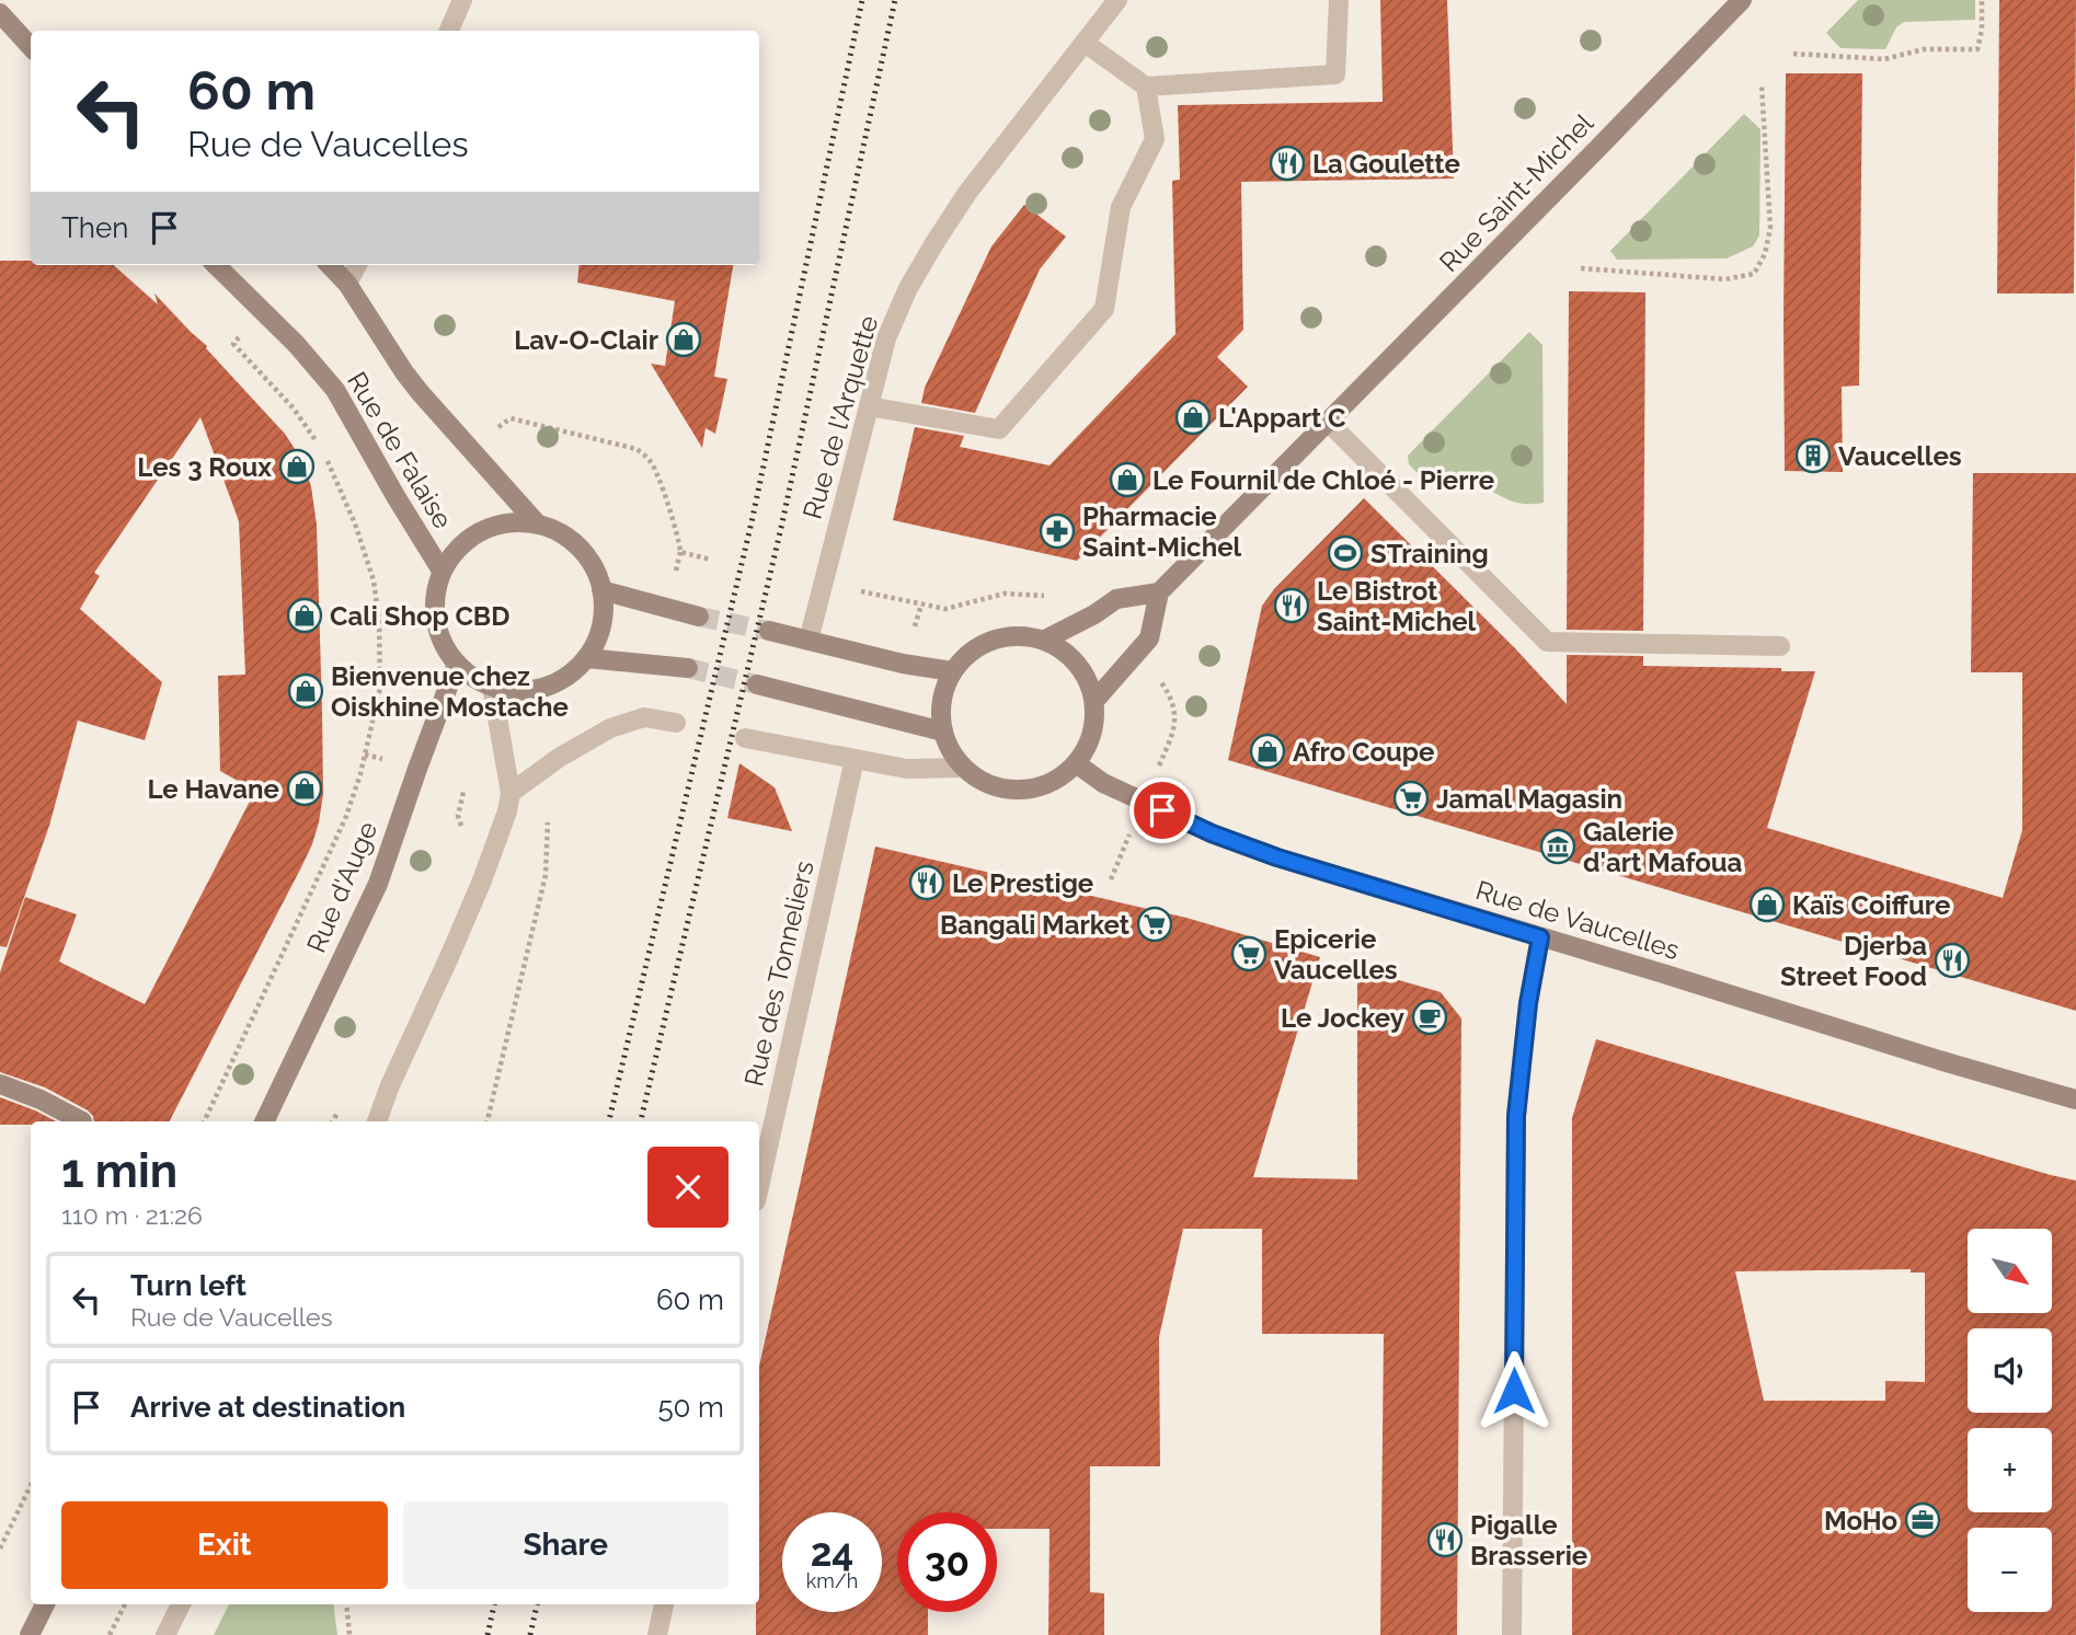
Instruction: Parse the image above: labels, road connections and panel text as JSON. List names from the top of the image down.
{
  "streets": {
    "main road": [
      "Rue Saint-Michel",
      "Rue de Falaise",
      "Rue d'Auge",
      "Rue de Vaucelles"
    ],
    "street": ["Rue de l'Arquette", "Rue des Tonneliers"]
  },
  "crossings": [
    ["Rue de Falaise", "Rue d'Auge"]
  ],
  "places": {
    "restaurant": [
      "La Goulette",
      "Le Bistrot Saint-Michel",
      "Le Prestige",
      "Djerba Street Food",
      "Pigalle Brasserie"
    ],
    "shop": [
      "Lav-O-Clair",
      "L'Appart C",
      "Les 3 Roux",
      "Le Fournil de Chloé - Pierre",
      "Cali Shop CBD",
      "Bienvenue chez Oiskhine Mostache",
      "Afro Coupe",
      "Le Havane",
      "Kaïs Coiffure"
    ],
    "building": ["Vaucelles"],
    "pharmacy": ["Pharmacie Saint-Michel"],
    "sports": ["STraining"],
    "supermarket": ["Jamal Magasin", "Bangali Market", "Epicerie Vaucelles"],
    "museum": ["Galerie d'art Mafoua"],
    "cafe": ["Le Jockey"],
    "office": ["MoHo"]
  },
  "north": "bottom right",
  "page": {
    "turn": ["60 m", "Rue de Vaucelles"],
    "then": "Then",
    "heading": ["1 min", "110 m · 21:26"],
    "map_buttons": ["+", "−"],
    "list": [
      {
        "name": "Turn left",
        "note": "Rue de Vaucelles",
        "value": "60 m"
      },
      {
        "name": "Arrive at destination",
        "value": "50 m"
      }
    ],
    "buttons": ["Exit", "Share"],
    "speed": "24 km/h",
    "limit": "30"
  }
}
